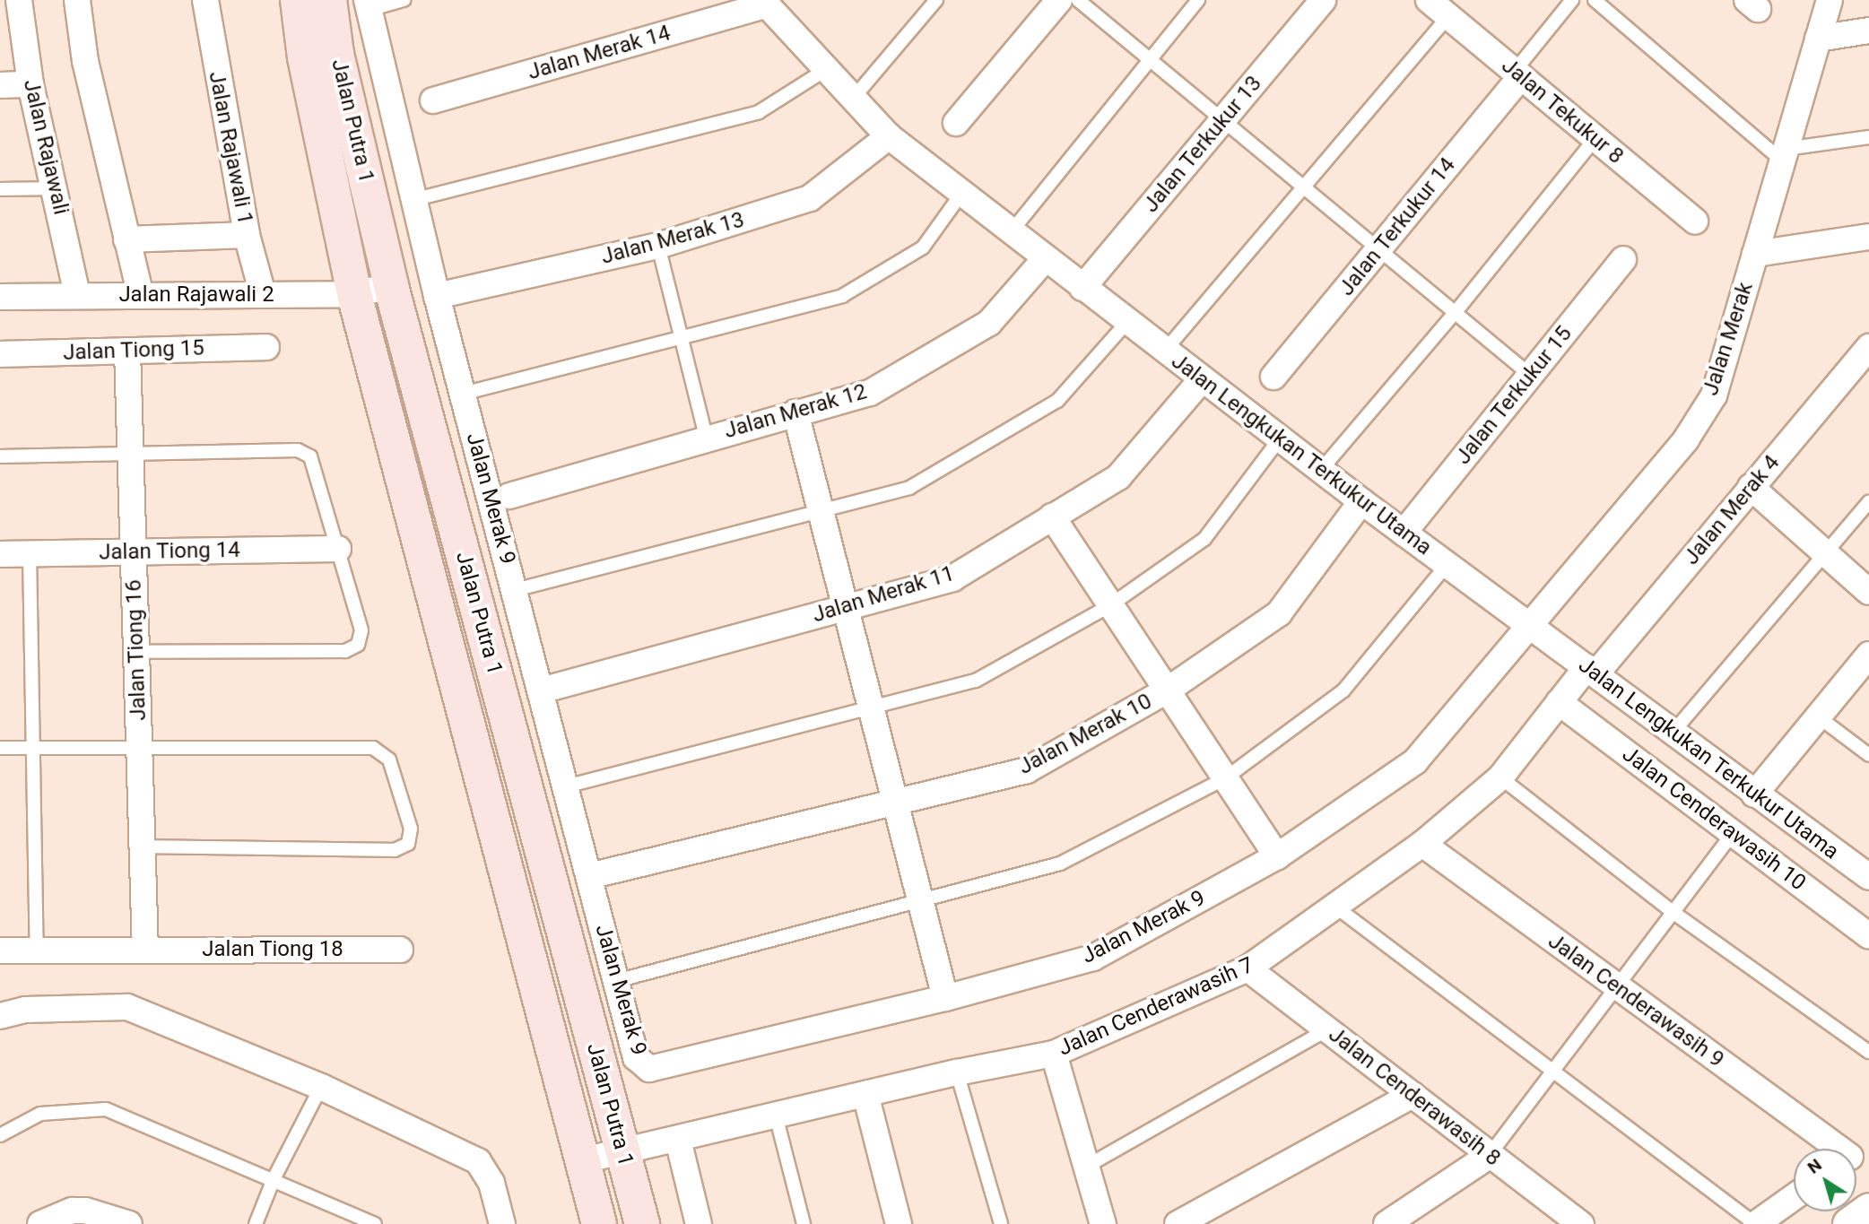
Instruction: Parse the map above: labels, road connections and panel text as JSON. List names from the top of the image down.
{
  "streets": {
    "main road": ["Jalan Putra 1"],
    "street": [
      "Jalan Merak 14",
      "Jalan Tekukur 8",
      "Jalan Terkukur 13",
      "Jalan Rajawali",
      "Jalan Rajawali 1",
      "Jalan Terkukur 14",
      "Jalan Merak 13",
      "Jalan Rajawali 2",
      "Jalan Merak",
      "Jalan Tiong 15",
      "Jalan Terkukur 15",
      "Jalan Merak 12",
      "Jalan Lengkukan Terkukur Utama",
      "Jalan Merak 9",
      "Jalan Merak 4",
      "Jalan Tiong 14",
      "Jalan Merak 11",
      "Jalan Tiong 16",
      "Jalan Merak 10",
      "Jalan Cenderawasih 10",
      "Jalan Tiong 18",
      "Jalan Cenderawasih 9",
      "Jalan Cenderawasih 7",
      "Jalan Cenderawasih 8"
    ]
  },
  "crossings": [
    ["Jalan Merak 14", "Jalan Lengkukan Terkukur Utama"],
    ["Jalan Tekukur 8", "Jalan Terkukur 14"],
    ["Jalan Putra 1", "Jalan Rajawali 2"],
    ["Jalan Putra 1", "Jalan Cenderawasih 7"],
    ["Jalan Terkukur 13", "Jalan Lengkukan Terkukur Utama"],
    ["Jalan Rajawali", "Jalan Rajawali 2"],
    ["Jalan Rajawali 1", "Jalan Rajawali 2"],
    ["Jalan Merak 13", "Jalan Lengkukan Terkukur Utama"],
    ["Jalan Merak 13", "Jalan Merak 9"],
    ["Jalan Merak", "Jalan Lengkukan Terkukur Utama"],
    ["Jalan Merak", "Jalan Merak 9"],
    ["Jalan Tiong 15", "Jalan Tiong 16"],
    ["Jalan Terkukur 15", "Jalan Lengkukan Terkukur Utama"],
    ["Jalan Merak 12", "Jalan Lengkukan Terkukur Utama"],
    ["Jalan Lengkukan Terkukur Utama", "Jalan Merak 9"],
    ["Jalan Lengkukan Terkukur Utama", "Jalan Merak 4"],
    ["Jalan Lengkukan Terkukur Utama", "Jalan Merak 11"],
    ["Jalan Lengkukan Terkukur Utama", "Jalan Merak 10"],
    ["Jalan Lengkukan Terkukur Utama", "Jalan Cenderawasih 7"],
    ["Jalan Merak 9", "Jalan Merak 11"],
    ["Jalan Merak 9", "Jalan Merak 10"],
    ["Jalan Merak 4", "Jalan Cenderawasih 7"],
    ["Jalan Tiong 14", "Jalan Tiong 16"],
    ["Jalan Tiong 16", "Jalan Tiong 18"],
    ["Jalan Cenderawasih 10", "Jalan Cenderawasih 7"],
    ["Jalan Cenderawasih 9", "Jalan Cenderawasih 7"],
    ["Jalan Cenderawasih 7", "Jalan Cenderawasih 8"]
  ],
  "north": "top left"
}
